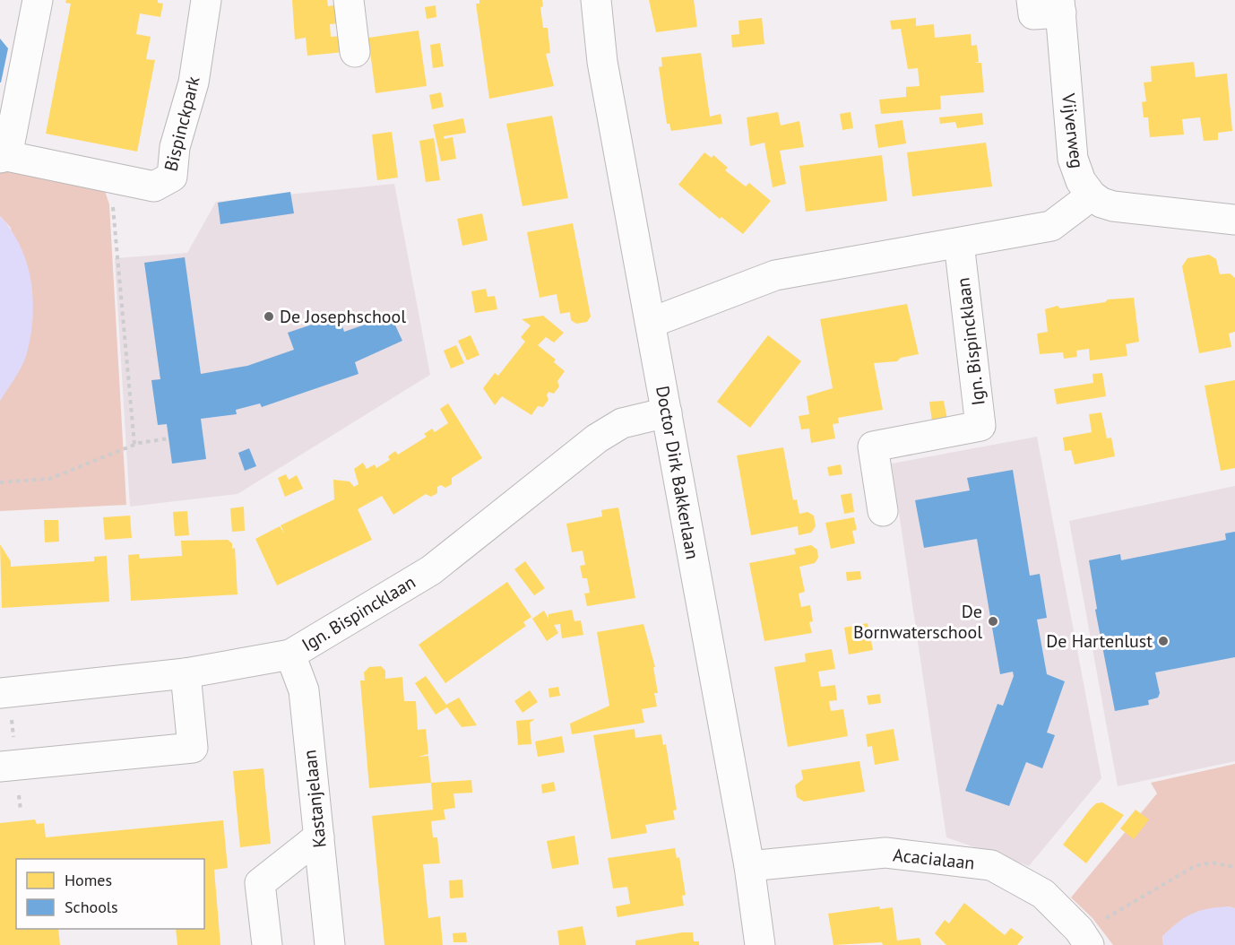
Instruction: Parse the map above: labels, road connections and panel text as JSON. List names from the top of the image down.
{
  "streets": {
    "street": [
      "Bispinckpark",
      "Vijverweg",
      "Ign. Bispincklaan",
      "Doctor Dirk Bakkerlaan",
      "Kastanjelaan",
      "Acacialaan"
    ]
  },
  "crossings": [
    ["Ign. Bispincklaan", "Doctor Dirk Bakkerlaan"],
    ["Ign. Bispincklaan", "Kastanjelaan"],
    ["Doctor Dirk Bakkerlaan", "Acacialaan"]
  ],
  "places": ["De Josephschool", "De Bornwaterschool", "De Hartenlust"],
  "legend": ["Homes", "Schools"]
}
